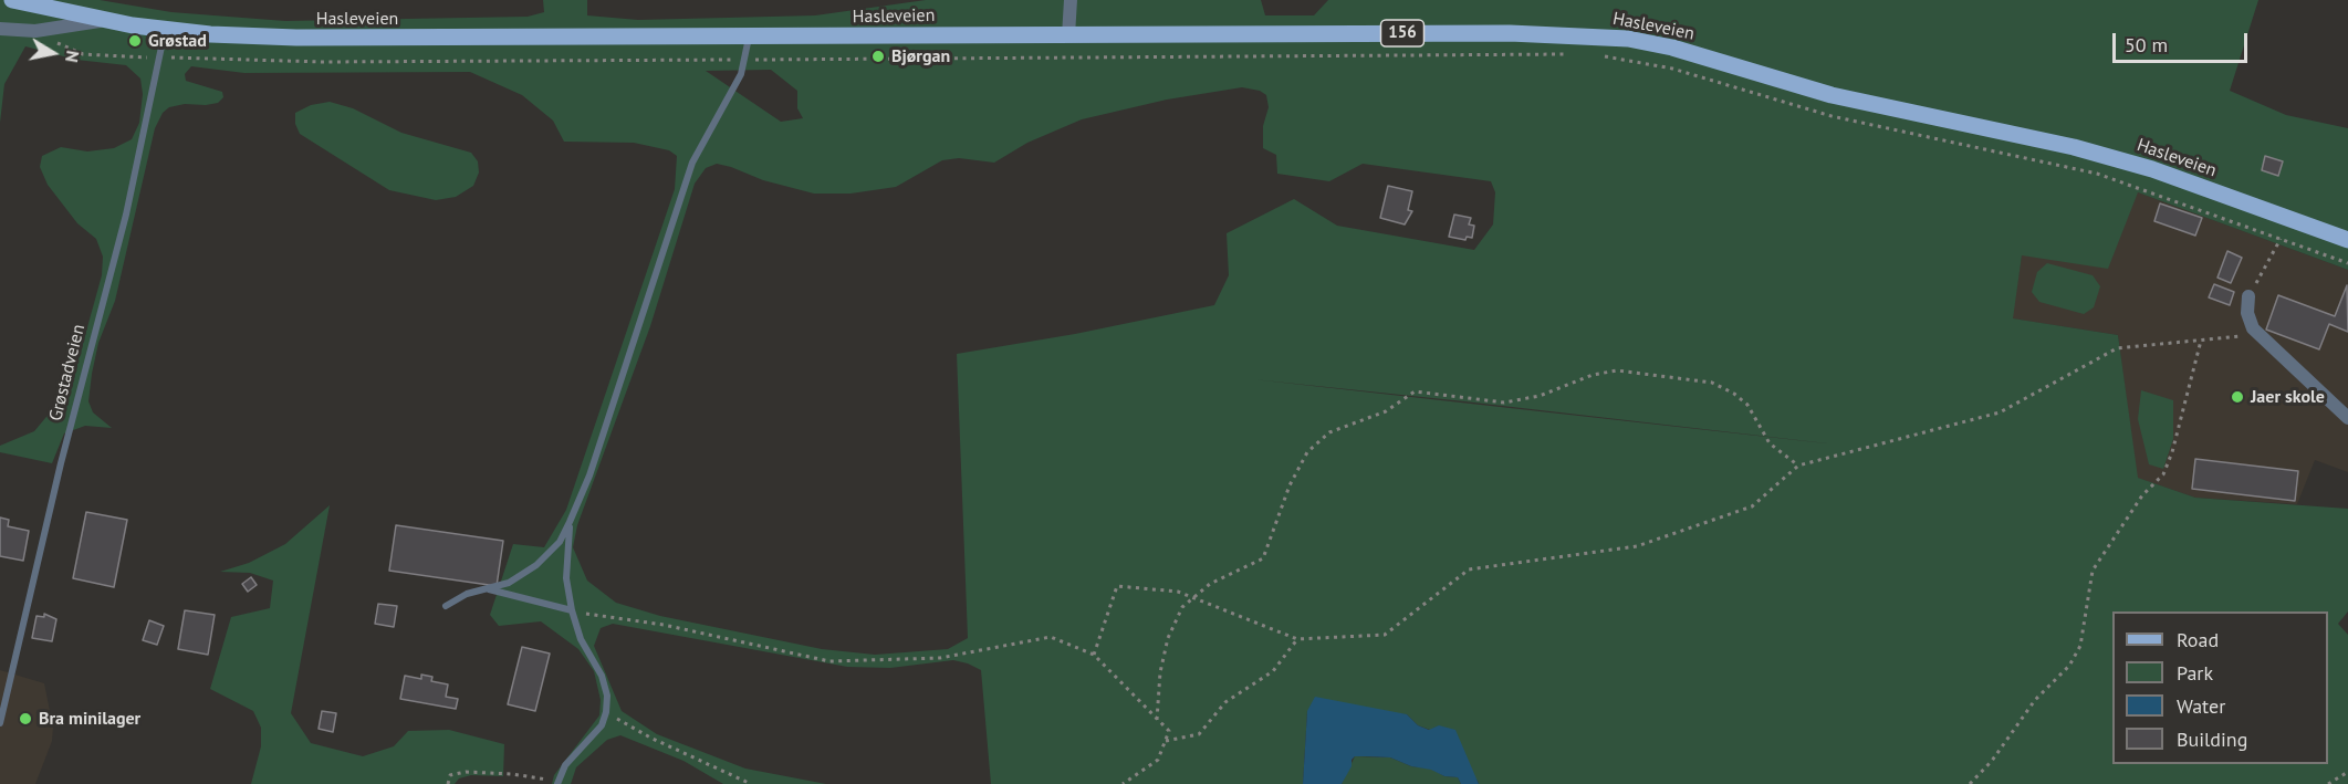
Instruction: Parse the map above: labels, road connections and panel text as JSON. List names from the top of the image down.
{
  "streets": {
    "main road": ["Hasleveien", "156"],
    "lane": ["Grøstadveien"]
  },
  "crossings": [
    ["Hasleveien", "Grøstadveien"]
  ],
  "places": [
    "Grøstad",
    "Bjørgan",
    "Jaer skole",
    "Bra minilager"
  ],
  "legend": [
    "Road",
    "Park",
    "Water",
    "Building"
  ],
  "scale_bar": "50 m",
  "north": "right"
}
